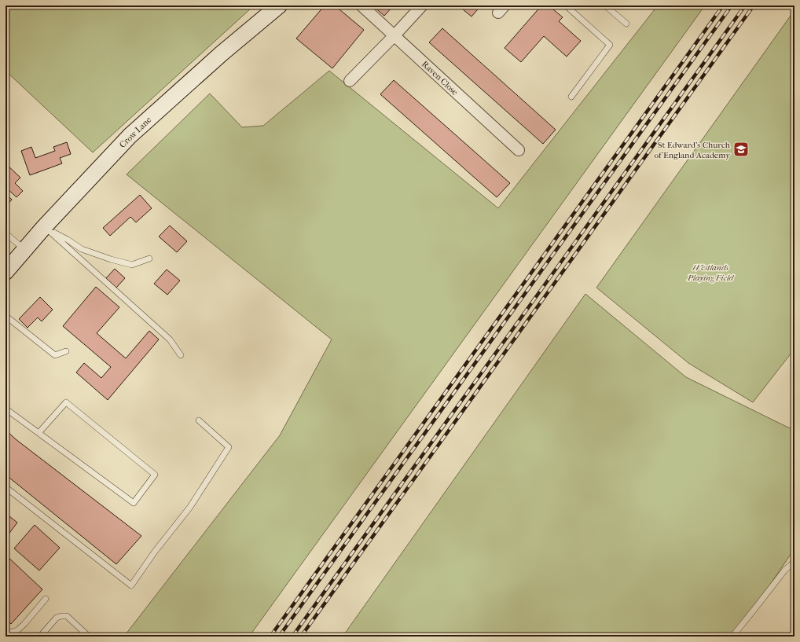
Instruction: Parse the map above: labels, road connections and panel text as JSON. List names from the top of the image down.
{
  "streets": {
    "street": ["Raven Close", "Crow Lane"]
  },
  "parks": ["Westlands Playing Field"],
  "places": {
    "school or university": ["St Edward's Church of England Academy"]
  }
}
